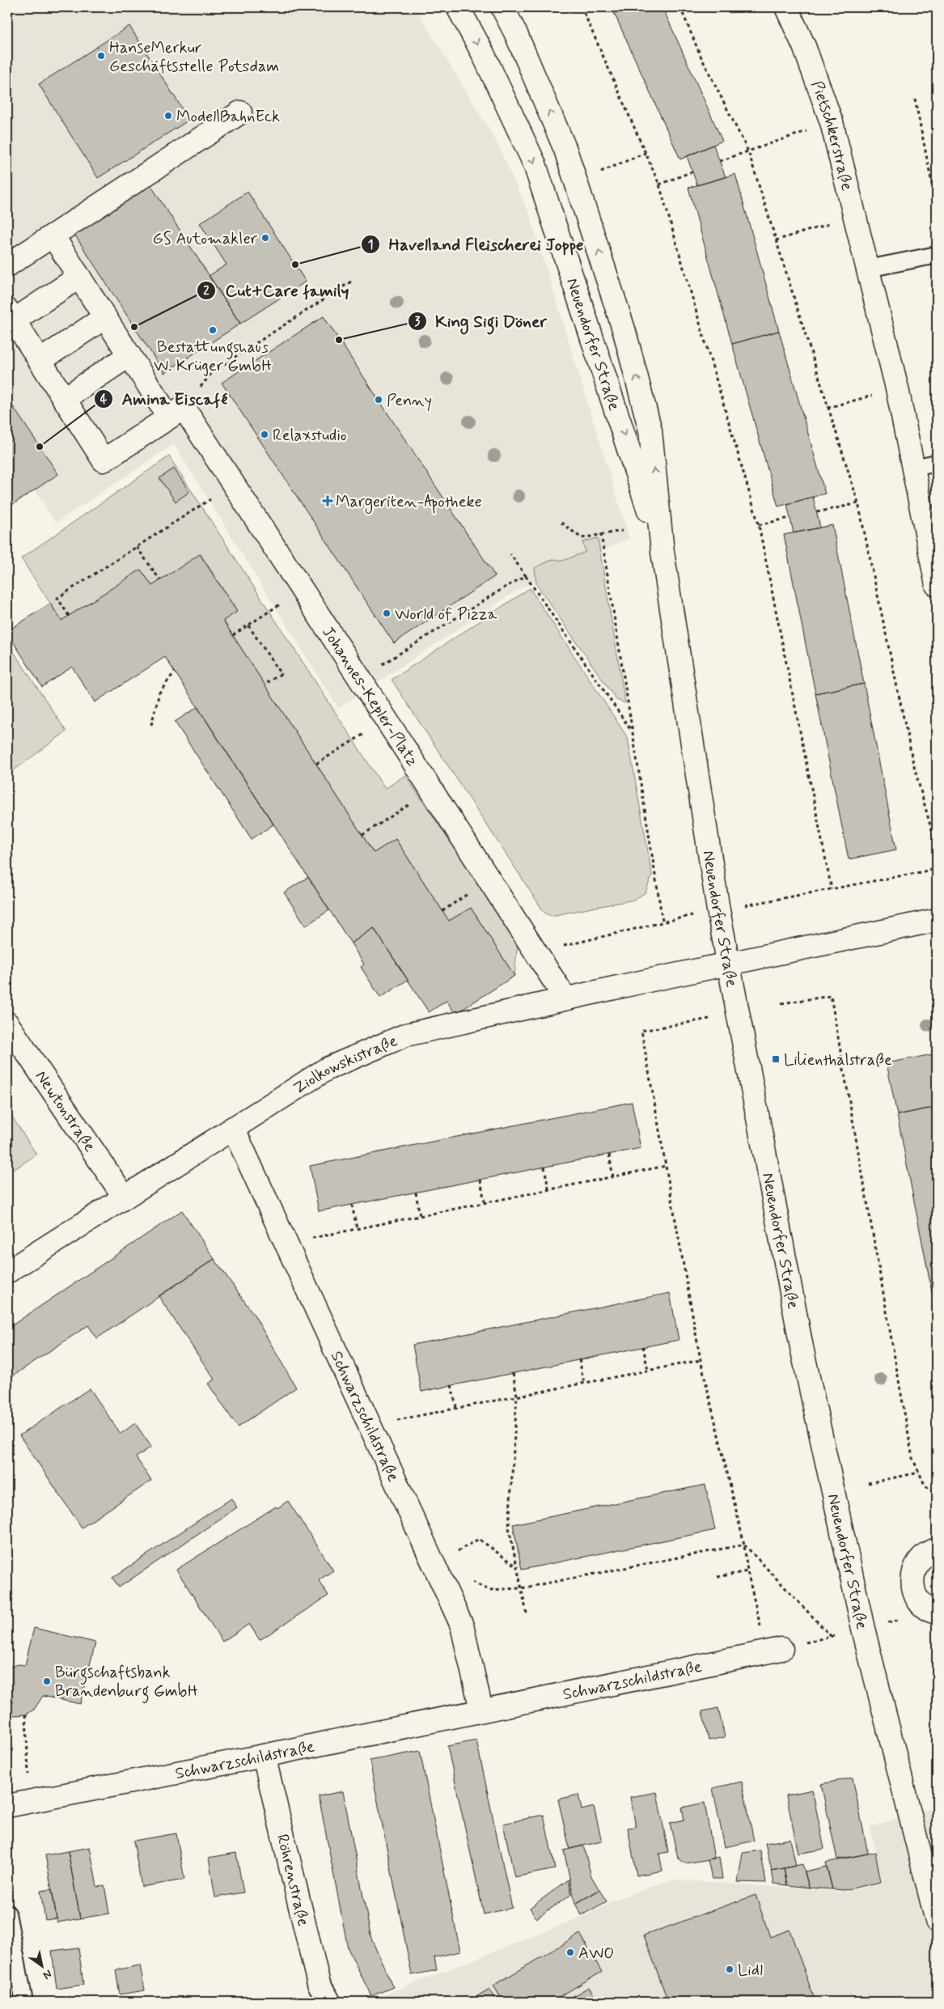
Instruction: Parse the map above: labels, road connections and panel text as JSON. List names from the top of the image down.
{
  "streets": {
    "street": [
      "Pietschkerstraße",
      "Neuendorfer Straße",
      "Johannes-Kepler-Platz",
      "Ziolkowskistraße",
      "Newtonstraße",
      "Schwarzschildstraße",
      "Röhrenstraße"
    ]
  },
  "crossings": [
    ["Neuendorfer Straße", "Ziolkowskistraße"],
    ["Johannes-Kepler-Platz", "Ziolkowskistraße"],
    ["Ziolkowskistraße", "Newtonstraße"],
    ["Ziolkowskistraße", "Schwarzschildstraße"],
    ["Schwarzschildstraße", "Röhrenstraße"]
  ],
  "places": {
    "other": [
      "HanseMerkur Geschäftsstelle Potsdam",
      "ModellBahnEck",
      "GS Automakler",
      "Havelland Fleischerei Joppe",
      "Cut+Care family",
      "Bestattungshaus W. Krüger GmbH",
      "King Sigi Döner",
      "Penny",
      "Relaxstudio",
      "Amina Eiscafé",
      "World of Pizza",
      "Bürgschaftsbank Brandenburg GmbH",
      "AWO",
      "Lidl"
    ],
    "health": ["Margeriten-Apotheke"],
    "transit": ["Lilienthalstraße"]
  },
  "north": "bottom right"
}
